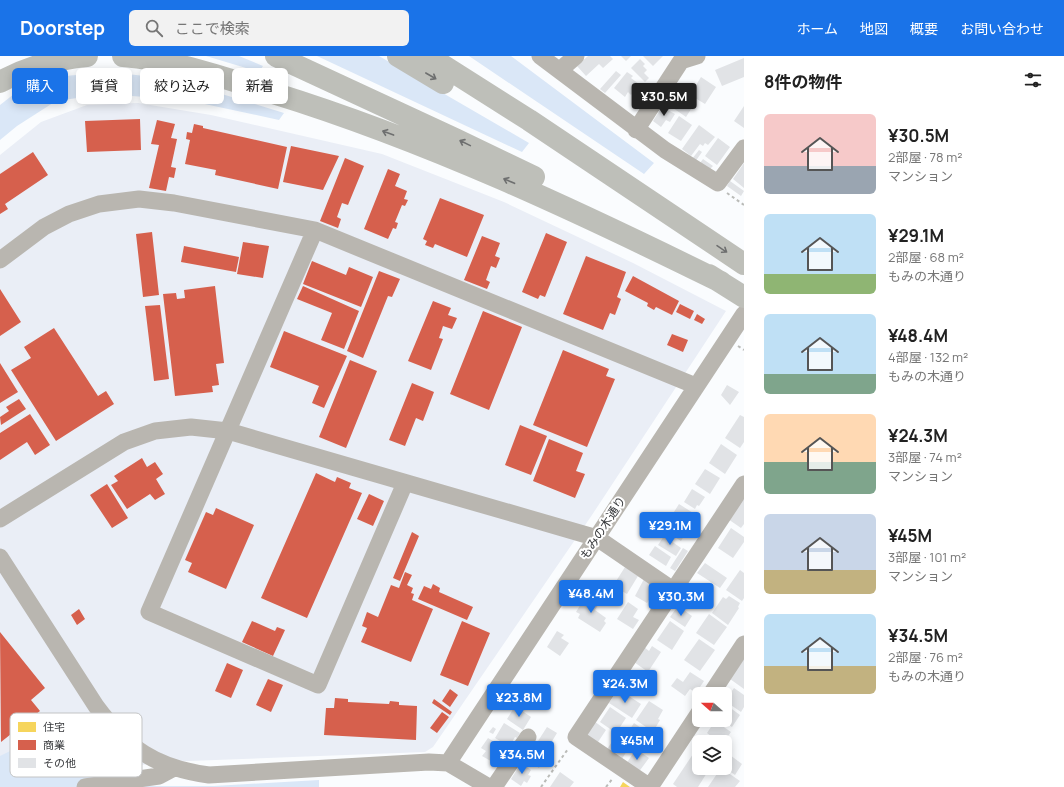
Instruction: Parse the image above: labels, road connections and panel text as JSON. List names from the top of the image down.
{
  "streets": {
    "street": ["もみの木通り"]
  },
  "legend": ["住宅", "商業", "その他"],
  "north": "left",
  "page": {
    "header": "Doorstep",
    "search": "ここで検索",
    "nav": [
      "ホーム",
      "地図",
      "概要",
      "お問い合わせ"
    ],
    "heading": "8件の物件",
    "chip": [
      "購入",
      "賃貸",
      "絞り込み",
      "新着"
    ],
    "price": [
      "¥30.5M",
      "¥29.1M",
      "¥48.4M",
      "¥30.3M",
      "¥24.3M",
      "¥23.8M",
      "¥45M",
      "¥34.5M"
    ],
    "list": [
      {
        "name": "¥30.5M",
        "note": "2部屋 · 78 m² · マンション"
      },
      {
        "name": "¥29.1M",
        "note": "2部屋 · 68 m² · もみの木通り"
      },
      {
        "name": "¥48.4M",
        "note": "4部屋 · 132 m² · もみの木通り"
      },
      {
        "name": "¥24.3M",
        "note": "3部屋 · 74 m² · マンション"
      },
      {
        "name": "¥45M",
        "note": "3部屋 · 101 m² · マンション"
      },
      {
        "name": "¥34.5M",
        "note": "2部屋 · 76 m² · もみの木通り"
      }
    ]
  }
}
